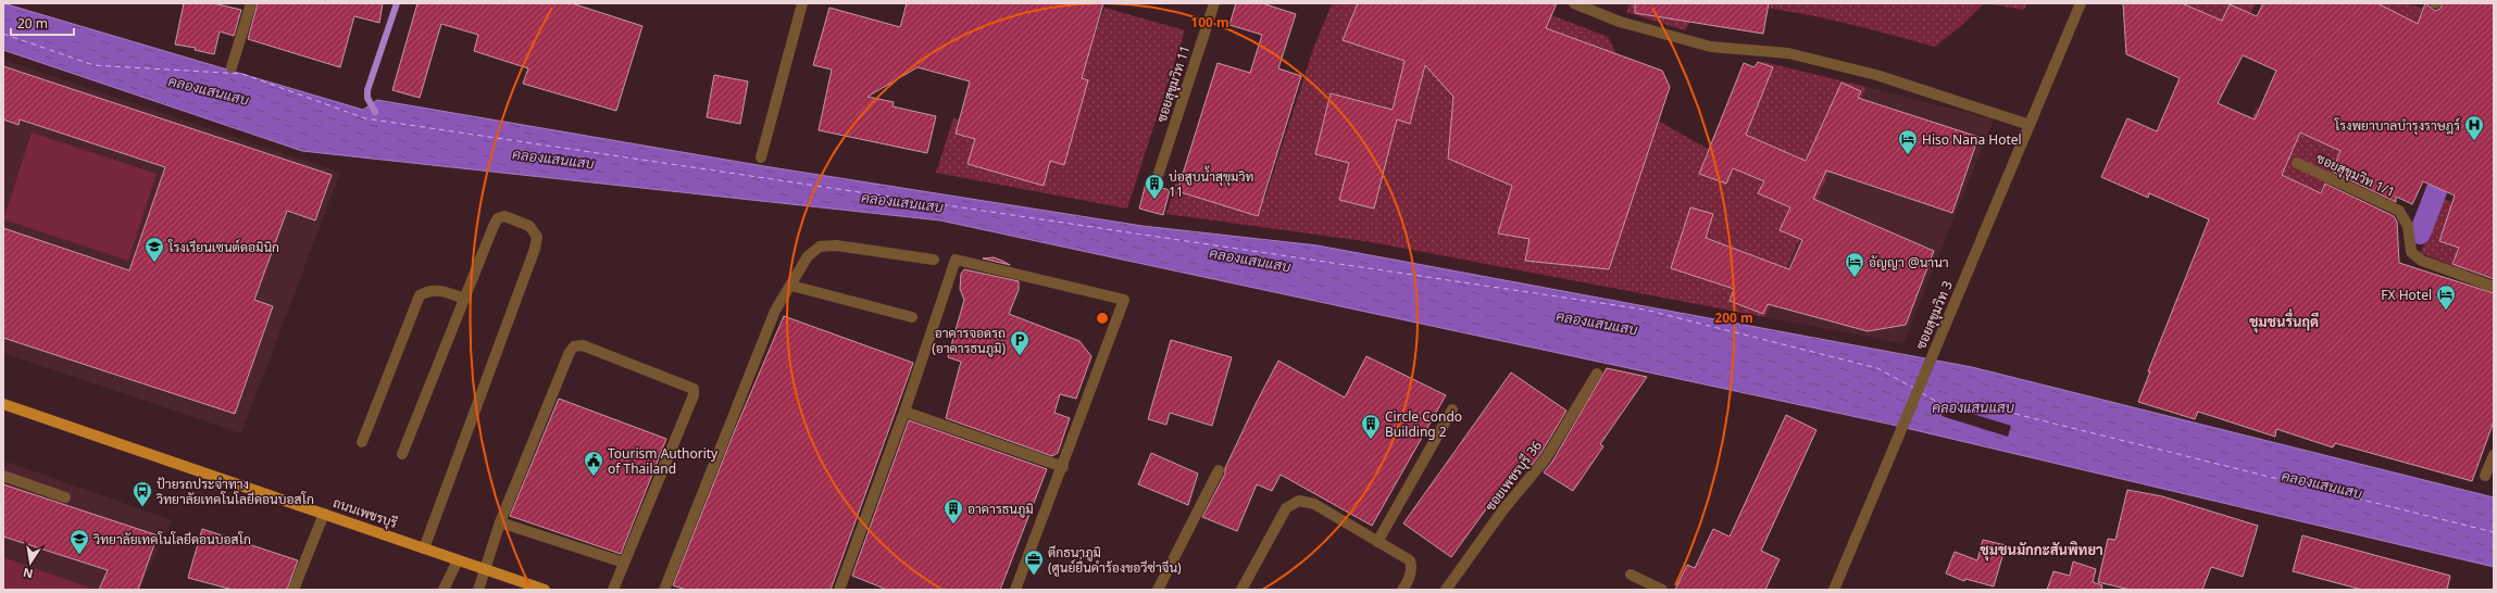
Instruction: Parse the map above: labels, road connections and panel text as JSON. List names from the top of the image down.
{
  "streets": {
    "main road": ["ถนนเพชรบุรี"],
    "street": [
      "ซอยสุขุมวิท 11",
      "ซอยสุขุมวิท 1/1",
      "ซอยสุขุมวิท 3",
      "ซอยเพชรบุรี 36"
    ]
  },
  "districts": ["ชุมชนรื่นฤดี", "ชุมชนมักกะสันพิทยา"],
  "water": ["คลองแสนแสบ"],
  "places": {
    "hospital": ["โรงพยาบาลบำรุงราษฎร์"],
    "hotel": ["Hiso Nana Hotel", "อัญญา @นานา", "FX Hotel"],
    "building": ["บ่อสูบน้ำสุขุมวิท 11", "Circle Condo Building 2", "อาคารธนภูมิ"],
    "school or university": ["โรงเรียนเซนต์ดอมินิก", "วิทยาลัยเทคโนโลยีดอนบอสโก"],
    "parking": ["อาคารจอดรถ (อาคารธนภูมิ)"],
    "public building": ["Tourism Authority of Thailand"],
    "bus stop": ["ป้ายรถประจำทาง วิทยาลัยเทคโนโลยีดอนบอสโก"],
    "office": ["ตึกธนาภูมิ (ศูนย์ยื่นคำร้องขอวีซ่าจีน)"]
  },
  "scale_bar": "20 m",
  "north": "bottom",
  "rings": ["100 m", "200 m"]
}
